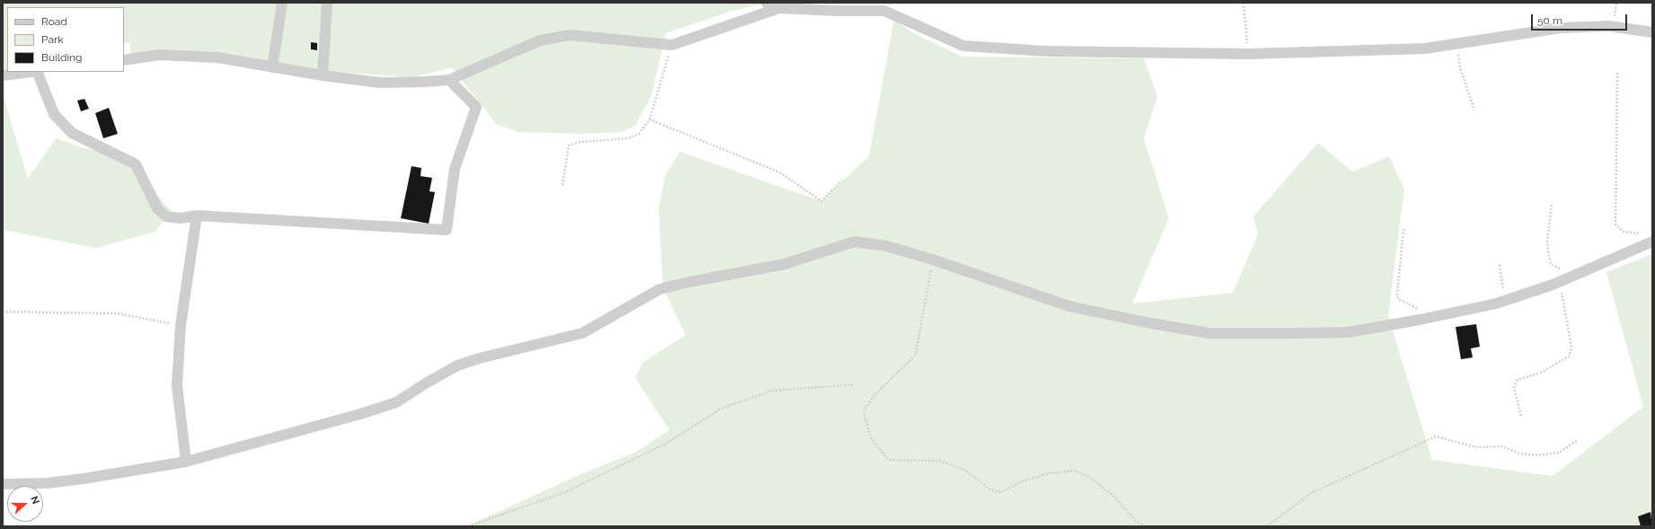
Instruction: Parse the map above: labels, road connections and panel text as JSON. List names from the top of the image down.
{
  "legend": ["Road", "Park", "Building"],
  "scale_bar": "50 m",
  "north": "right"
}
